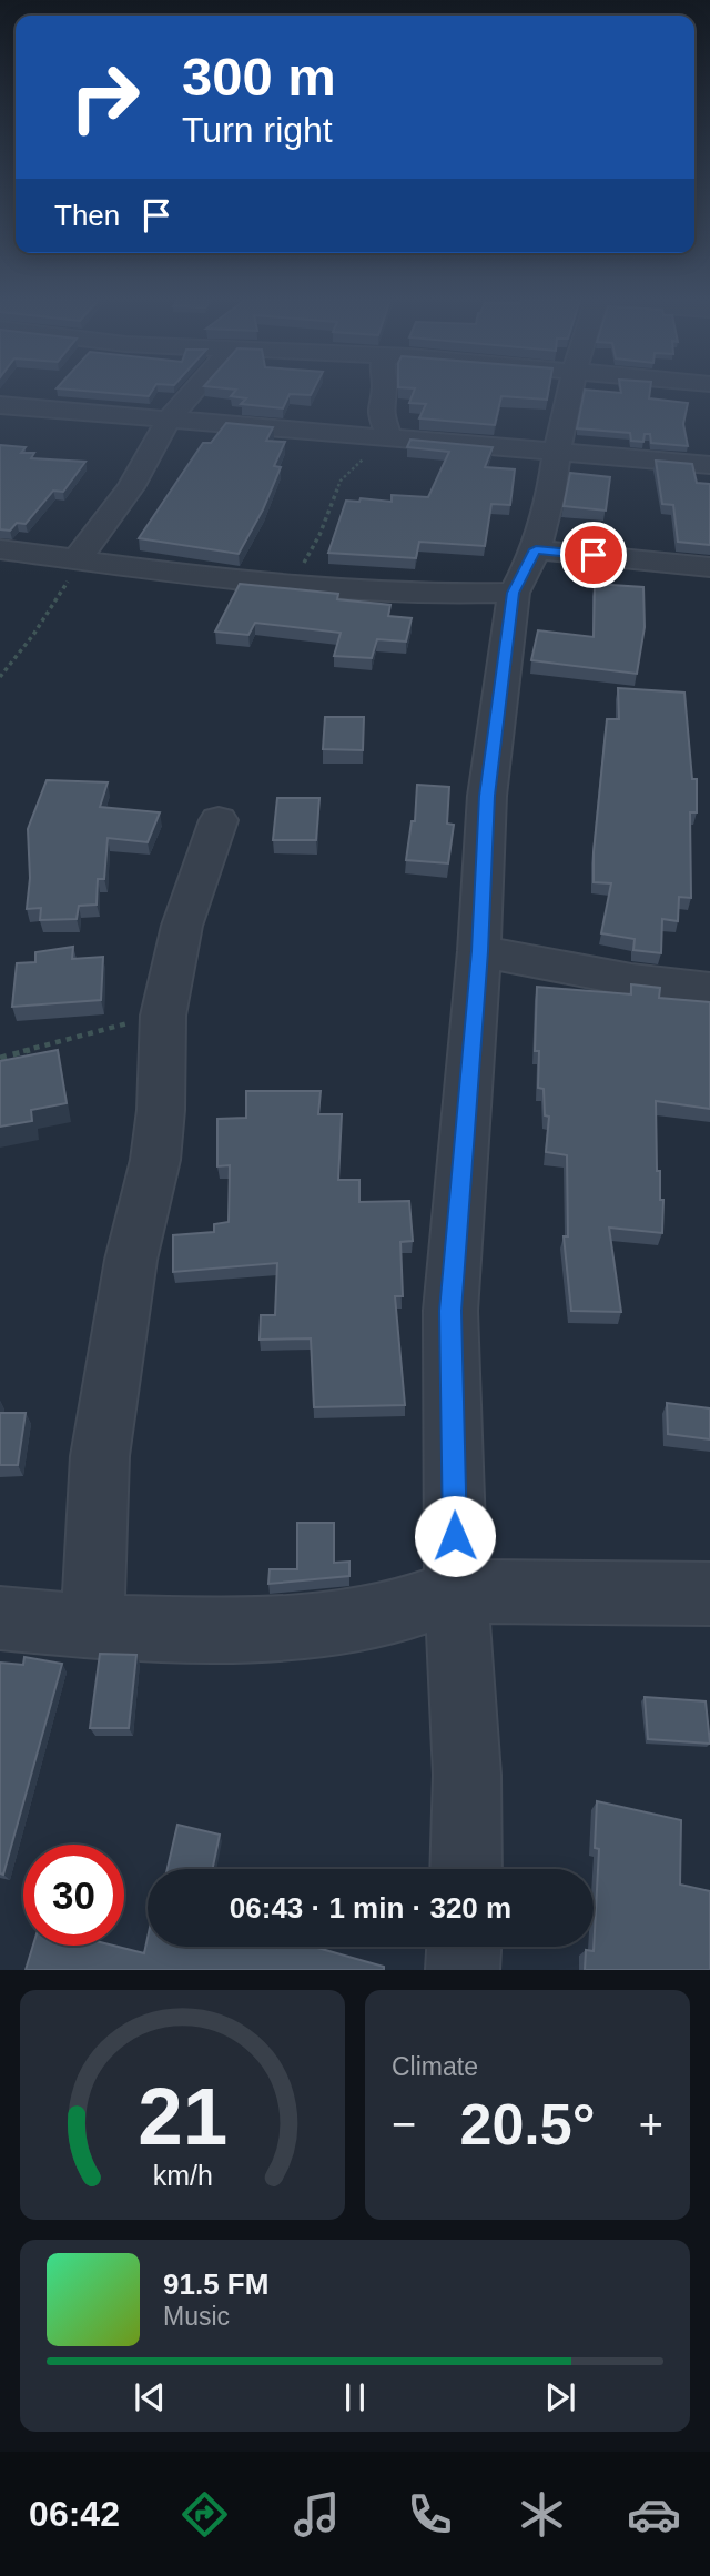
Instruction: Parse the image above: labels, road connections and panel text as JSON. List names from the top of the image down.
{
  "page": {
    "turn": ["300 m", "Turn right"],
    "then": "Then",
    "limit": "30",
    "trip": "06:43 · 1 min · 320 m",
    "tile": "Climate",
    "heat": ["−", "20.5°", "+"],
    "song": ["91.5 FM", "Music"],
    "tabs": "06:42",
    "gauge": ["21", "km/h"]
  }
}
